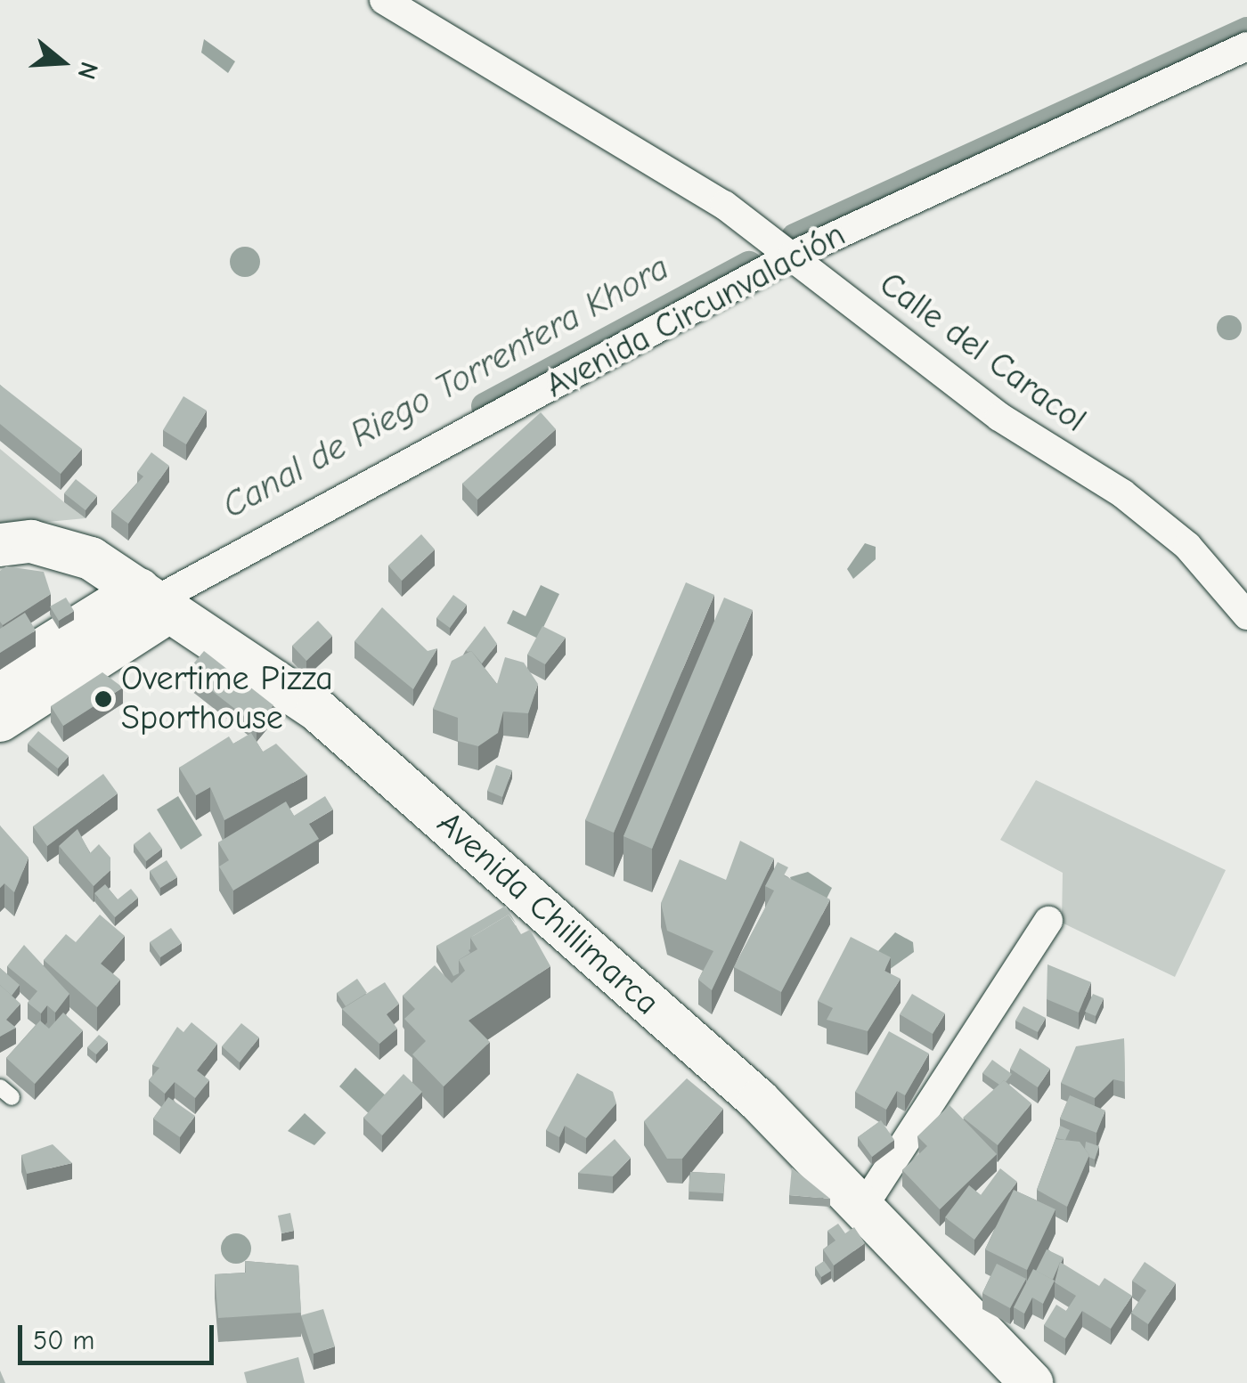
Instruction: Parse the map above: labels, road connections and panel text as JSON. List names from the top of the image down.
{
  "streets": {
    "street": ["Avenida Circunvalación", "Calle del Caracol", "Avenida Chillimarca"]
  },
  "crossings": [
    ["Avenida Circunvalación", "Calle del Caracol"],
    ["Avenida Circunvalación", "Avenida Chillimarca"]
  ],
  "water": ["Canal de Riego Torrentera Khora"],
  "places": ["Overtime Pizza Sporthouse"],
  "scale_bar": "50 m",
  "north": "right"
}
